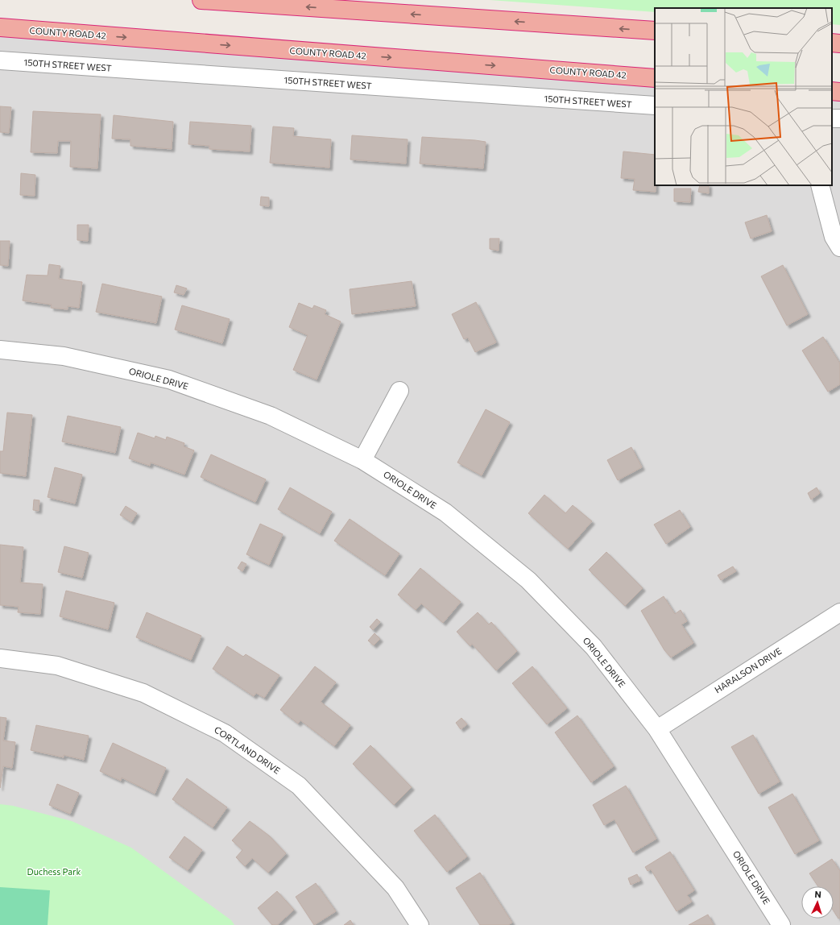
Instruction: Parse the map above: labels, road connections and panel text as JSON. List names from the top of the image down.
{
  "streets": {
    "highway": ["COUNTY ROAD 42"],
    "street": [
      "150TH STREET WEST",
      "ORIOLE DRIVE",
      "HARALSON DRIVE",
      "CORTLAND DRIVE"
    ]
  },
  "crossings": [
    ["ORIOLE DRIVE", "HARALSON DRIVE"]
  ],
  "parks": ["Duchess Park"],
  "north": "top"
}
